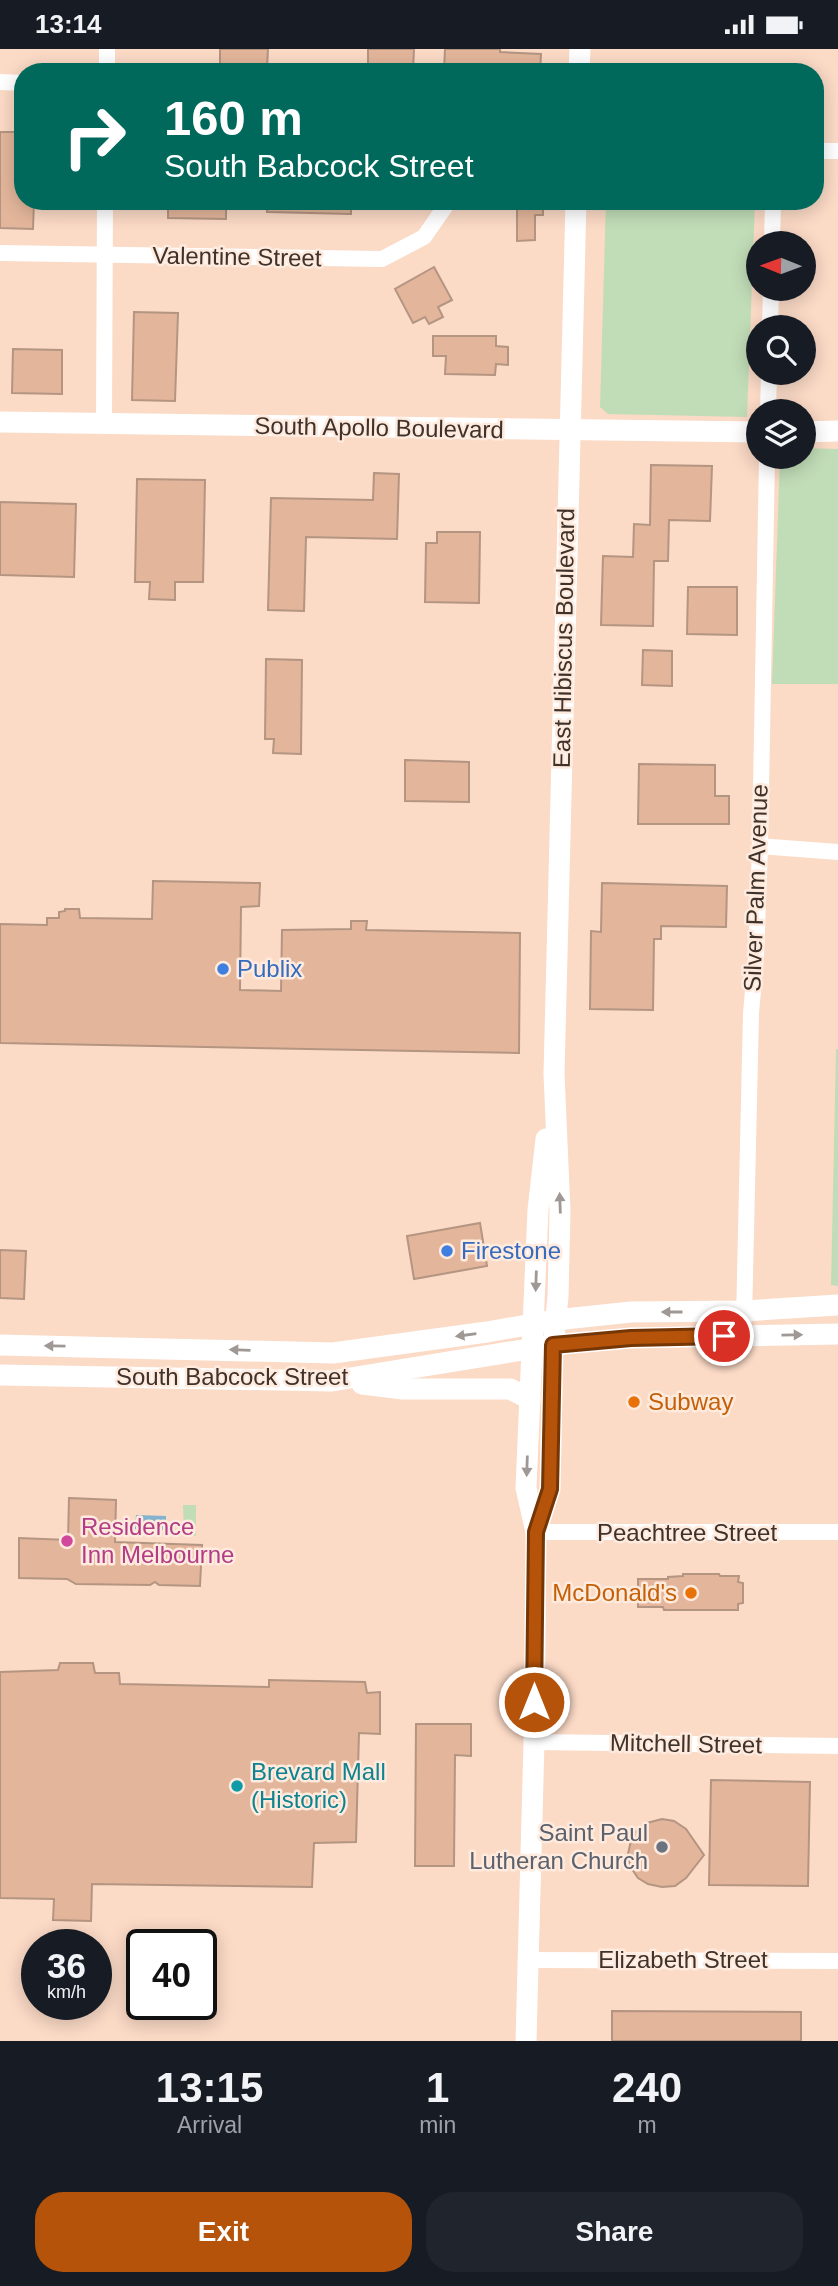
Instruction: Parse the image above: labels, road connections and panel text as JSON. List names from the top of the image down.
{
  "streets": {
    "street": [
      "Valentine Street",
      "South Apollo Boulevard",
      "East Hibiscus Boulevard",
      "Silver Palm Avenue",
      "South Babcock Street",
      "Peachtree Street",
      "Mitchell Street",
      "Elizabeth Street"
    ]
  },
  "crossings": [
    ["South Apollo Boulevard", "East Hibiscus Boulevard"],
    ["East Hibiscus Boulevard", "South Babcock Street"],
    ["Silver Palm Avenue", "South Babcock Street"]
  ],
  "places": [
    "Publix",
    "Firestone",
    "Subway",
    "Residence Inn Melbourne",
    "McDonald's",
    "Brevard Mall (Historic)",
    "Saint Paul Lutheran Church"
  ],
  "north": "left",
  "page": {
    "status": "13:14",
    "turn": ["160 m", "South Babcock Street"],
    "speed": "36 km/h",
    "limit": "40",
    "eta": [
      "13:15",
      "Arrival",
      "1",
      "min",
      "240",
      "m"
    ],
    "buttons": ["Exit", "Share"]
  }
}
